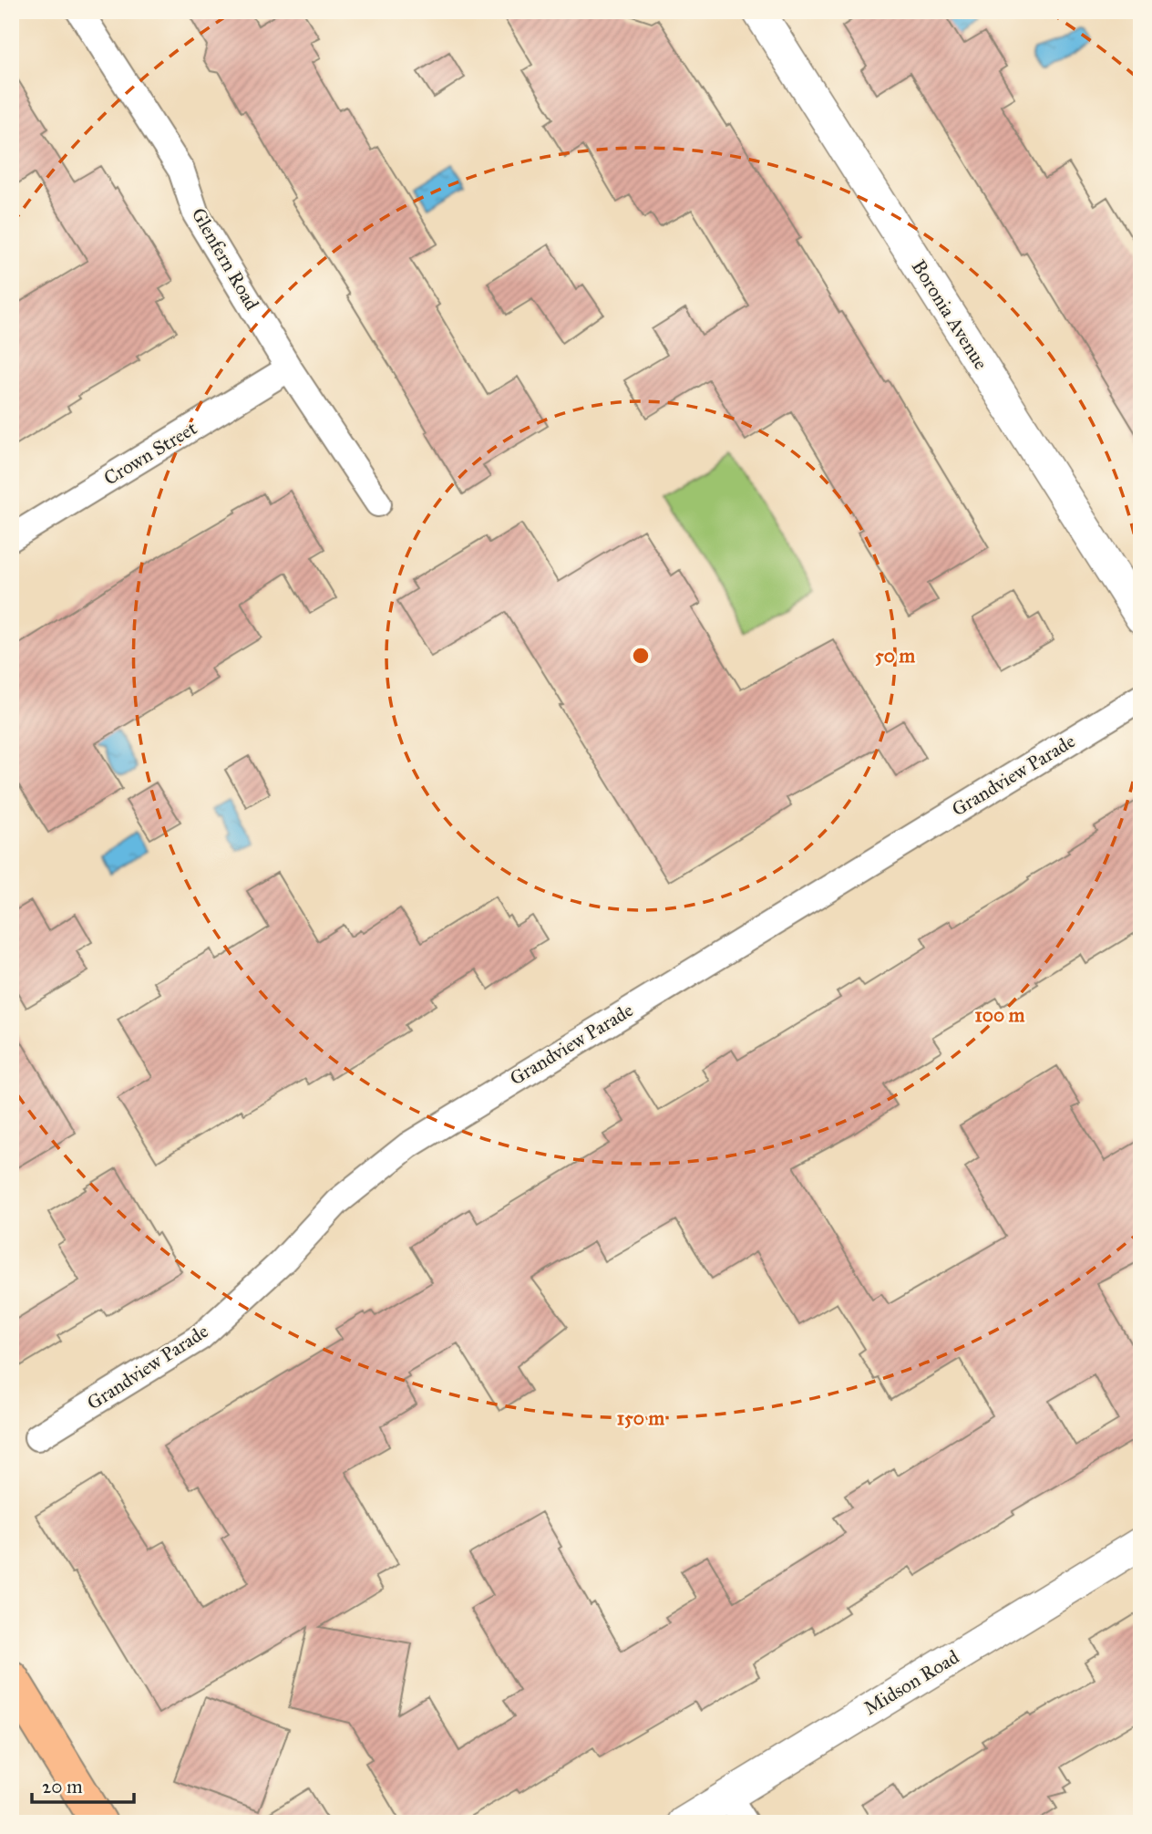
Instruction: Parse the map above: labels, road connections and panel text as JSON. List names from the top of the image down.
{
  "streets": {
    "street": [
      "Glenfern Road",
      "Boronia Avenue",
      "Crown Street",
      "Grandview Parade",
      "Midson Road"
    ]
  },
  "crossings": [
    ["Glenfern Road", "Crown Street"]
  ],
  "scale_bar": "20 m",
  "rings": ["50 m", "100 m", "150 m"]
}
